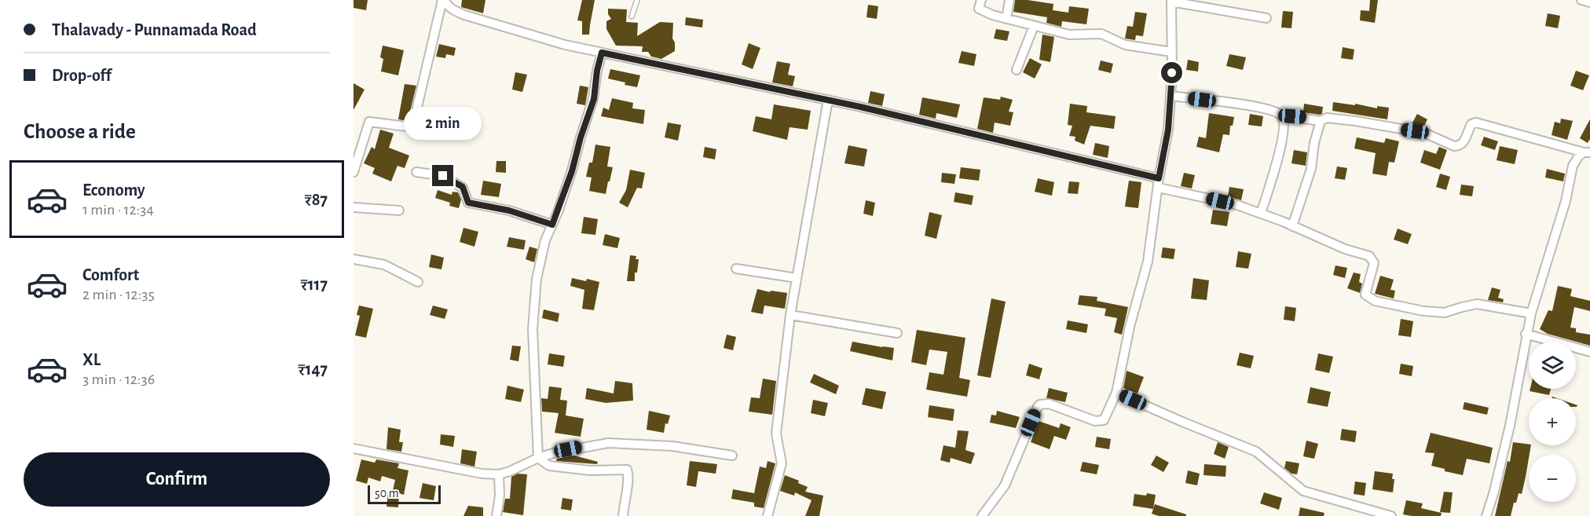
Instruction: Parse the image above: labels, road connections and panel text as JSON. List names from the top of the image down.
{
  "scale_bar": "50 m",
  "page": {
    "banner": ["Thalavady - Punnamada Road", "Drop-off"],
    "heading": "Choose a ride",
    "bubble": "2 min",
    "list": [
      {
        "name": "Economy",
        "note": "1 min · 12:34",
        "value": "₹87"
      },
      {
        "name": "Comfort",
        "note": "2 min · 12:35",
        "value": "₹117"
      },
      {
        "name": "XL",
        "note": "3 min · 12:36",
        "value": "₹147"
      }
    ],
    "map_buttons": ["+", "−"],
    "buttons": "Confirm",
    "scale": "50 m"
  }
}
